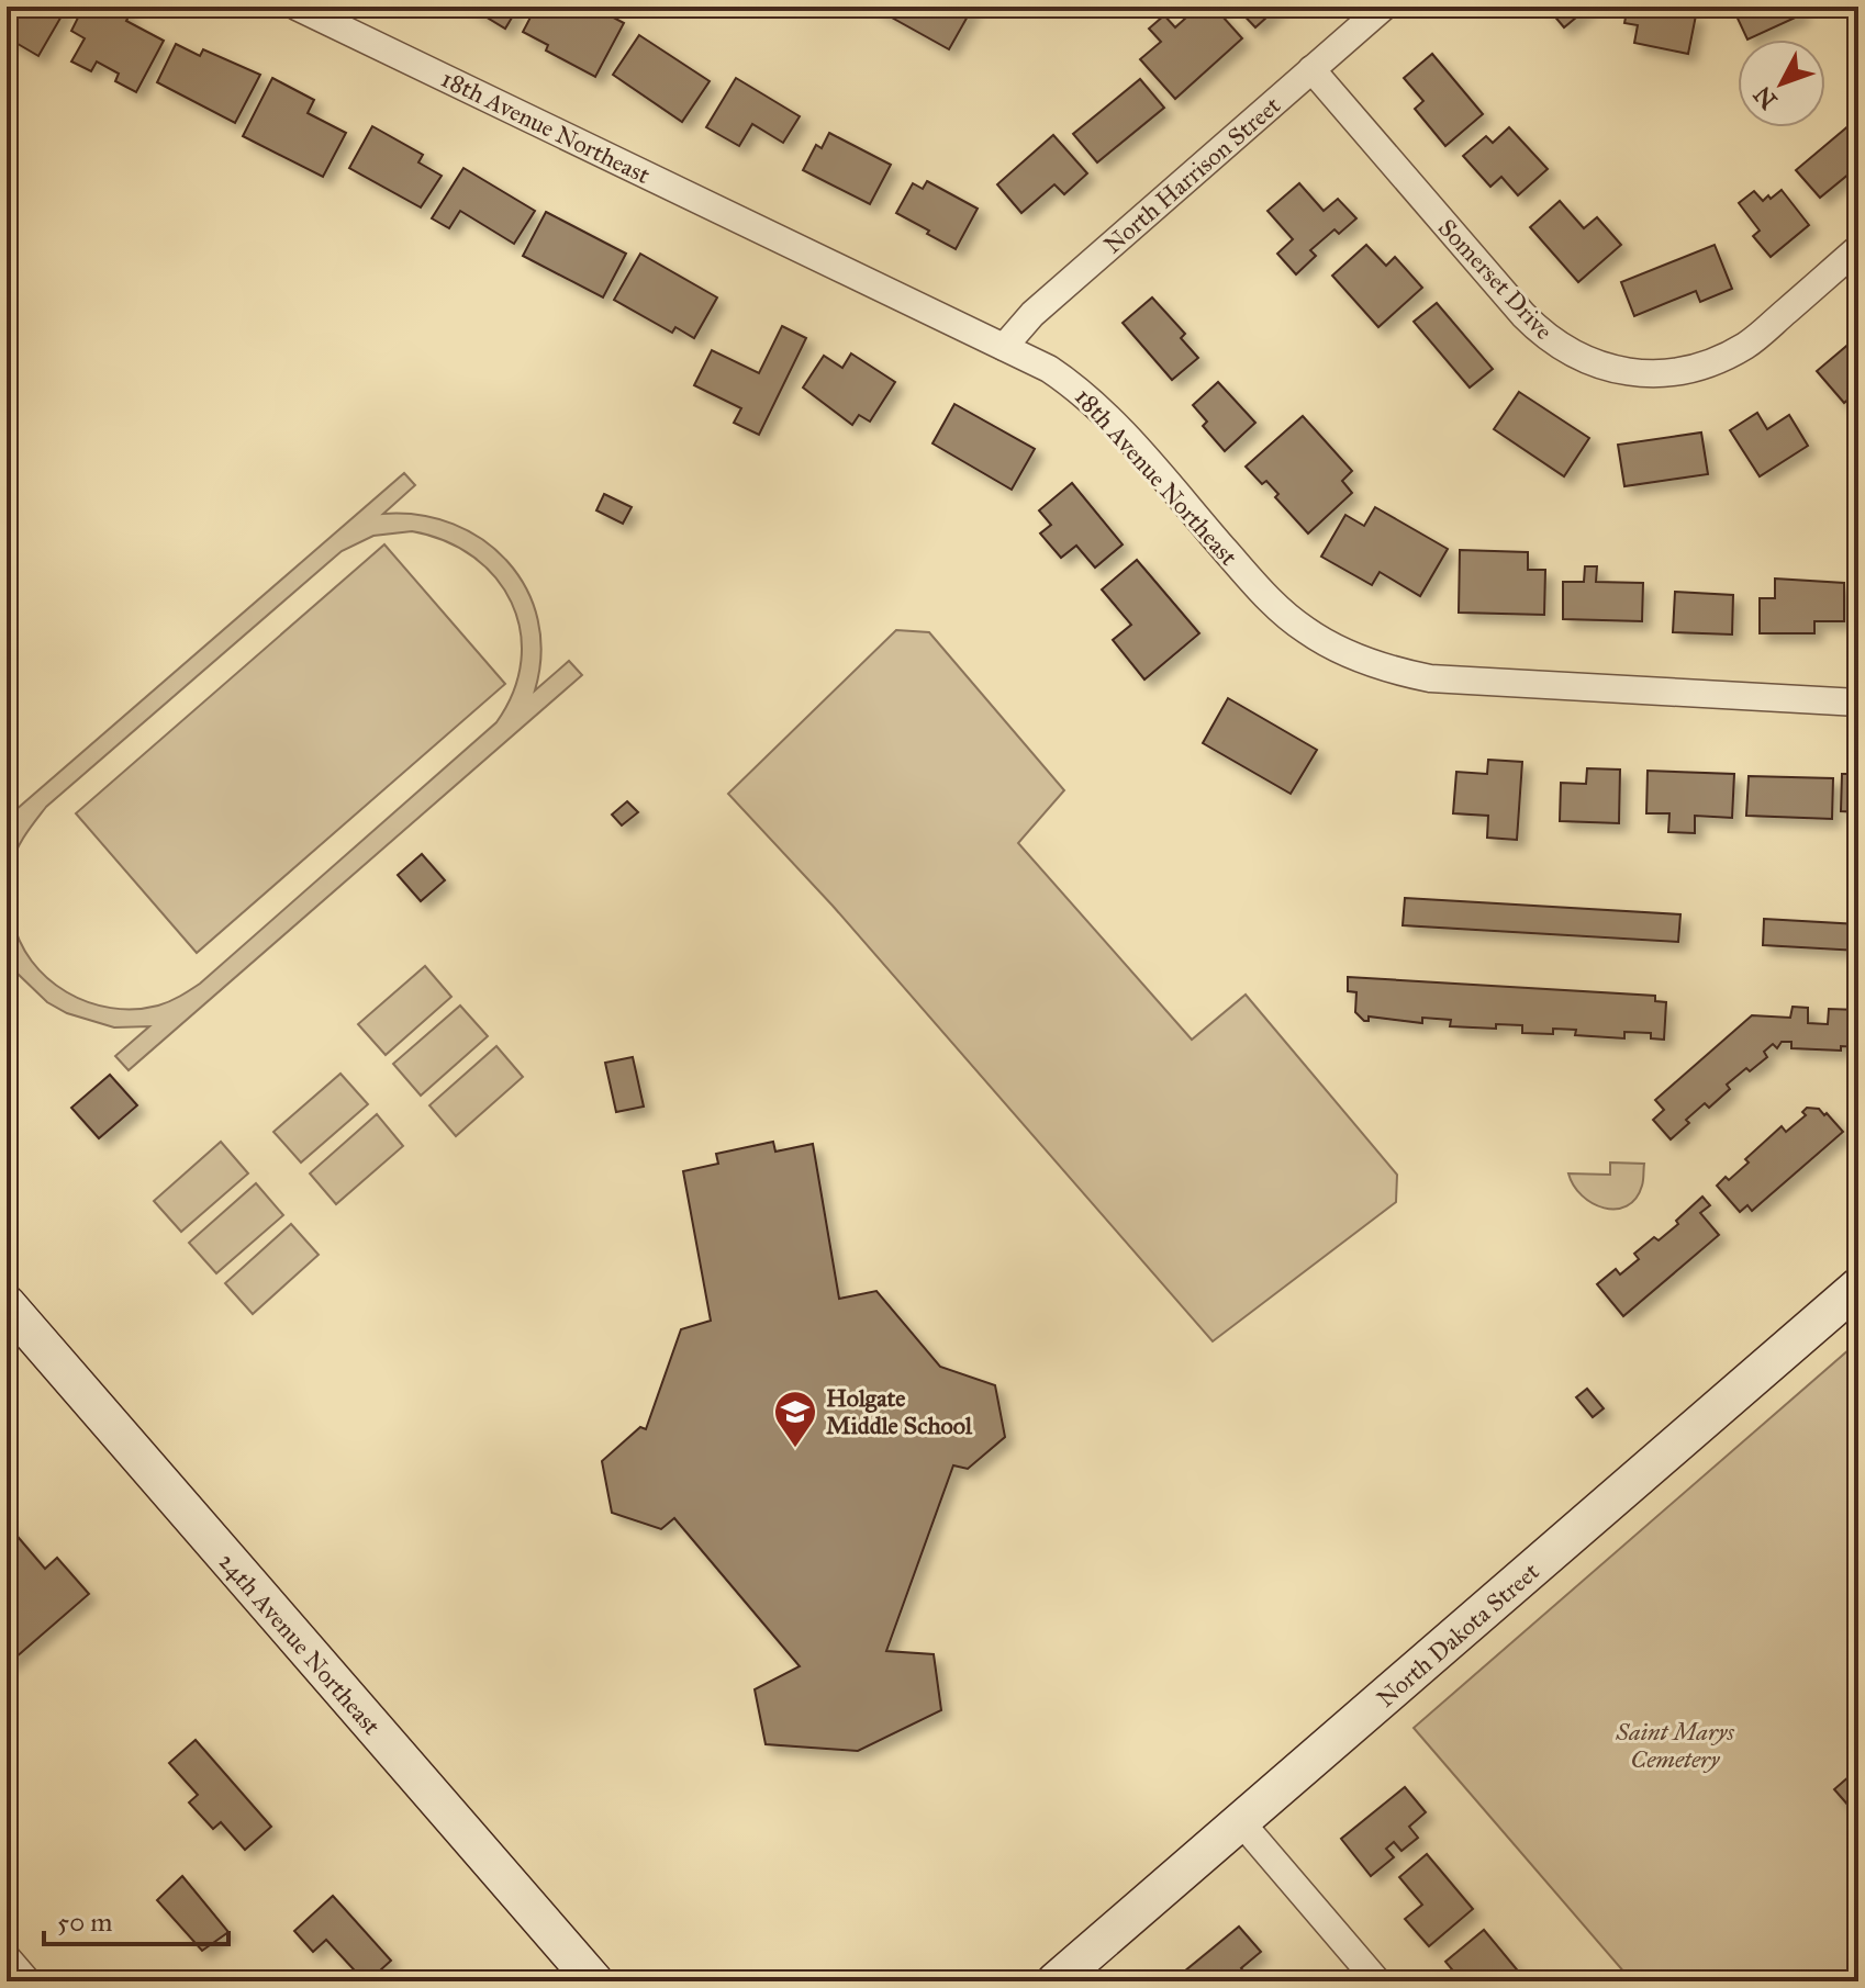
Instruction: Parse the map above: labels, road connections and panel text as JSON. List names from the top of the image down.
{
  "streets": {
    "street": [
      "18th Avenue Northeast",
      "North Harrison Street",
      "Somerset Drive",
      "North Dakota Street",
      "24th Avenue Northeast"
    ]
  },
  "crossings": [
    ["18th Avenue Northeast", "North Harrison Street"],
    ["North Harrison Street", "Somerset Drive"]
  ],
  "parks": ["Saint Marys Cemetery"],
  "places": {
    "school or university": ["Holgate Middle School"]
  },
  "scale_bar": "50 m",
  "north": "bottom left"
}
